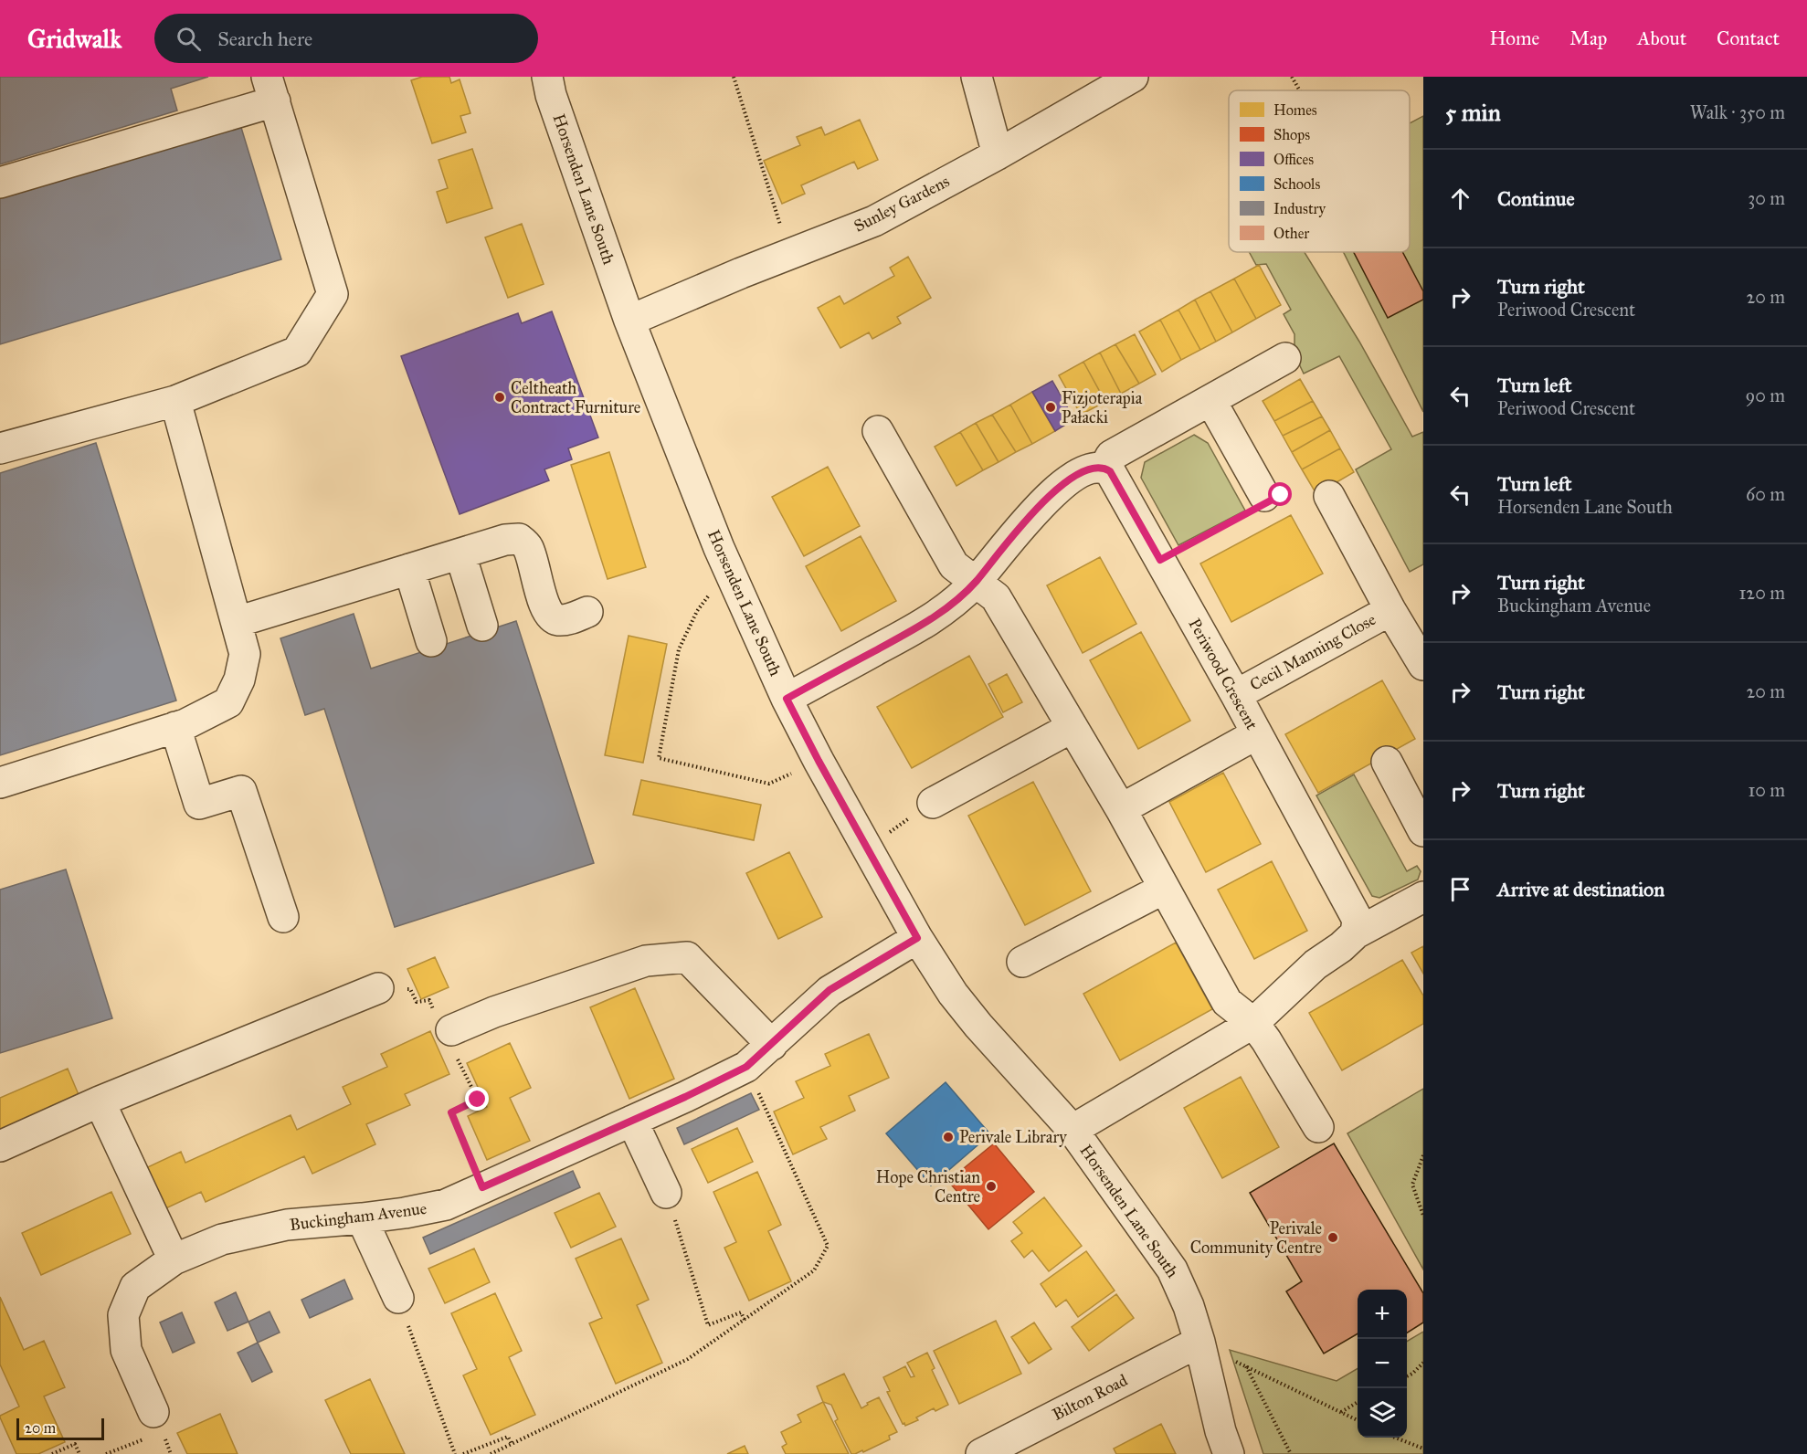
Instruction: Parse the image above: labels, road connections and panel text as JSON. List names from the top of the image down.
{
  "streets": {
    "street": [
      "Horsenden Lane South",
      "Sunley Gardens",
      "Cecil Manning Close",
      "Periwood Crescent",
      "Buckingham Avenue",
      "Bilton Road"
    ]
  },
  "crossings": [
    ["Horsenden Lane South", "Sunley Gardens"],
    ["Horsenden Lane South", "Buckingham Avenue"],
    ["Horsenden Lane South", "Bilton Road"],
    ["Cecil Manning Close", "Periwood Crescent"]
  ],
  "places": [
    "Celtheath Contract Furniture",
    "Fizjoterapia Pałacki",
    "Perivale Library",
    "Hope Christian Centre",
    "Perivale Community Centre"
  ],
  "legend": [
    "Homes",
    "Shops",
    "Offices",
    "Schools",
    "Industry",
    "Other"
  ],
  "scale_bar": "20 m",
  "page": {
    "header": "Gridwalk",
    "search": "Search here",
    "nav": [
      "Home",
      "Map",
      "About",
      "Contact"
    ],
    "heading": ["5 min", "Walk · 350 m"],
    "list": [
      ["Continue", "30 m"],
      ["Turn right", "Periwood Crescent", "20 m"],
      ["Turn left", "Periwood Crescent", "90 m"],
      ["Turn left", "Horsenden Lane South", "60 m"],
      ["Turn right", "Buckingham Avenue", "120 m"],
      ["Turn right", "20 m"],
      ["Turn right", "10 m"],
      "Arrive at destination"
    ],
    "map_buttons": ["+", "−"],
    "scale": "20 m"
  }
}
